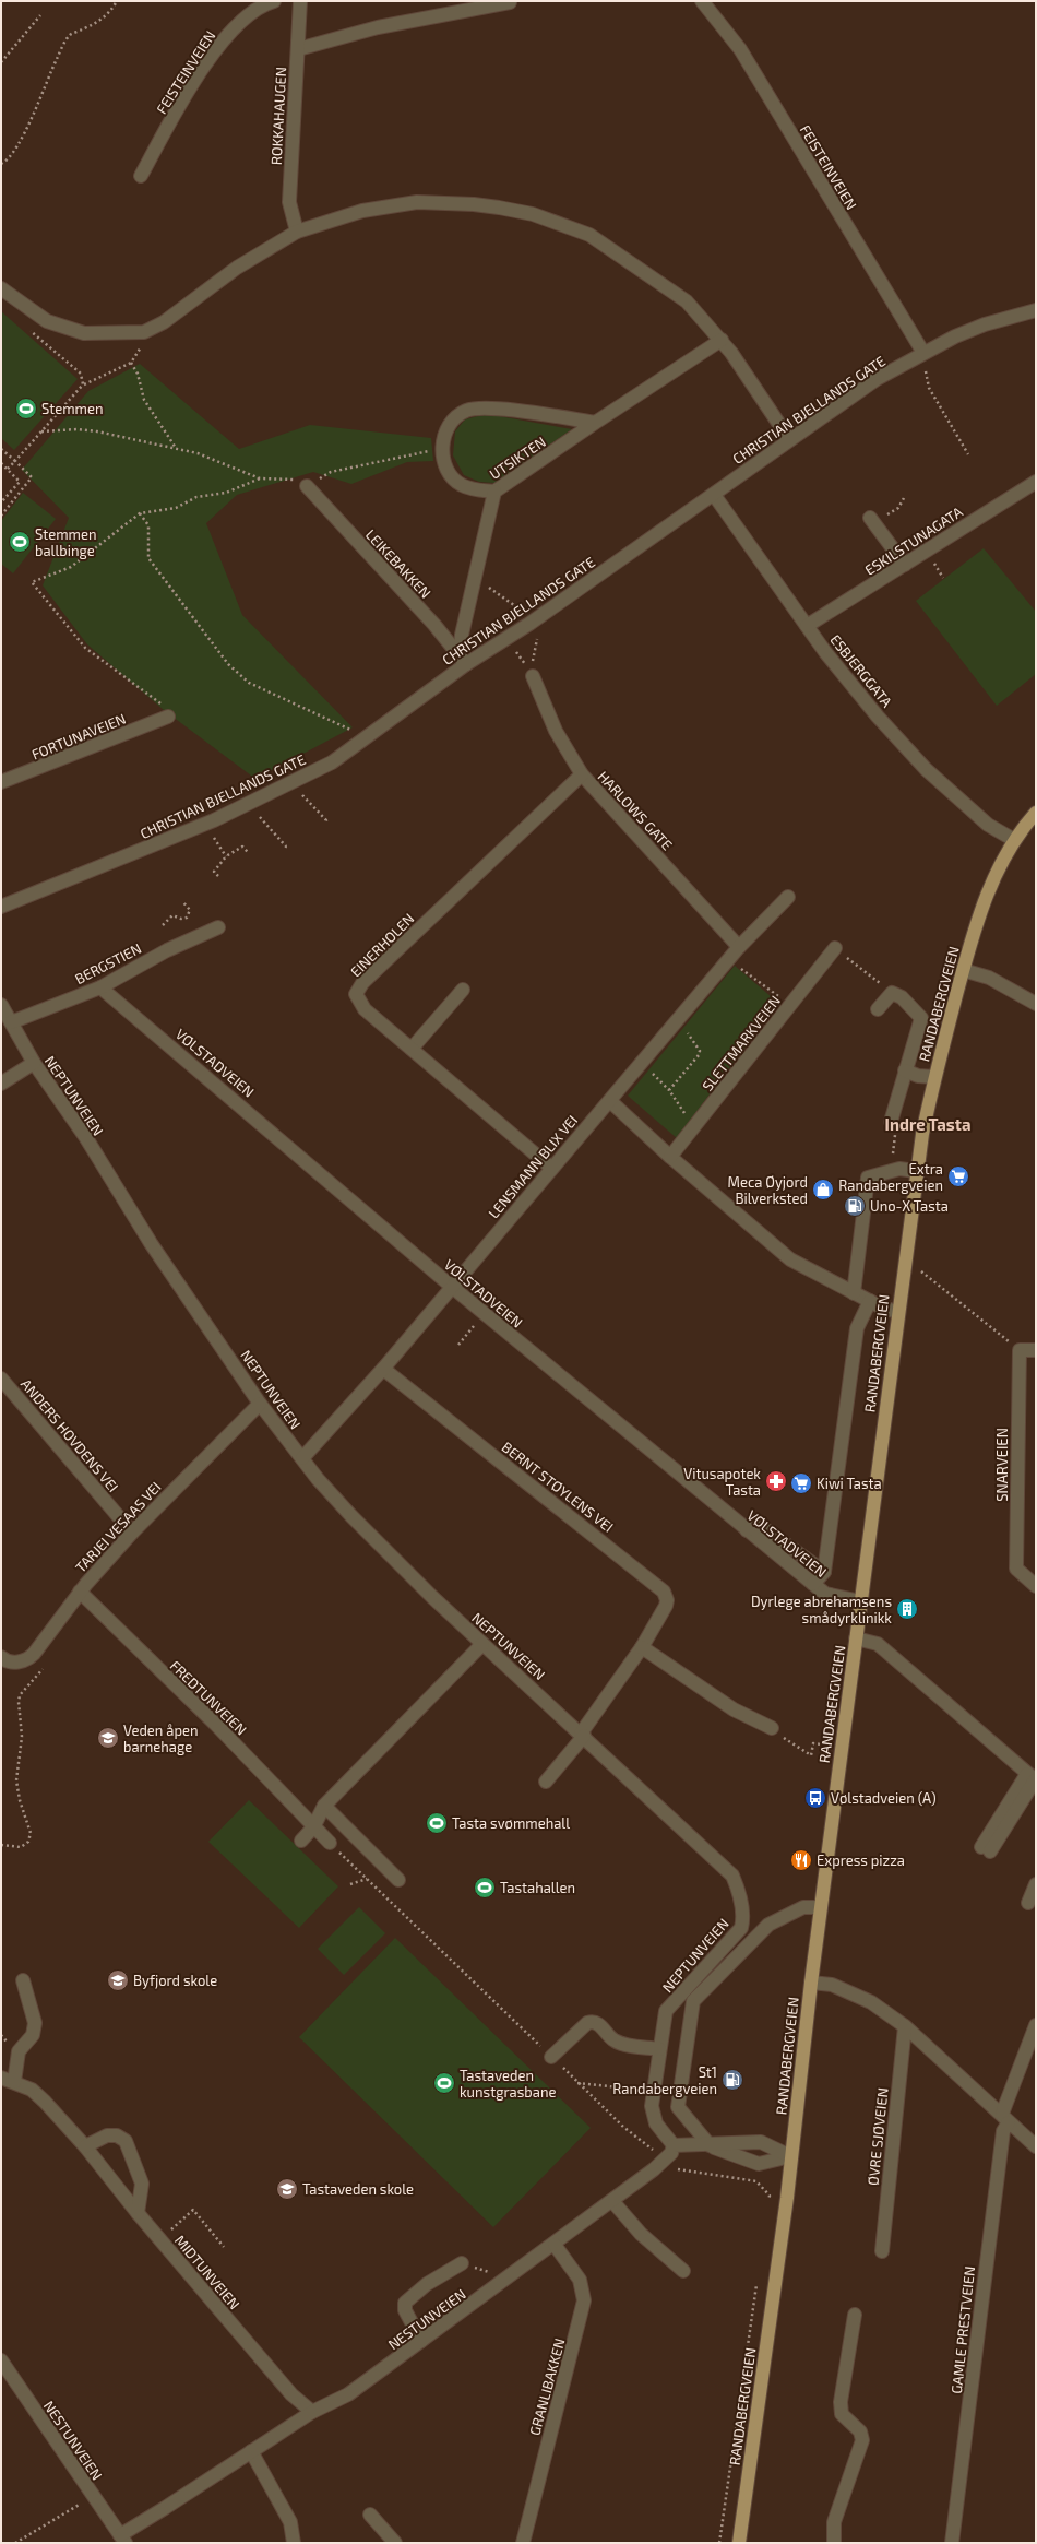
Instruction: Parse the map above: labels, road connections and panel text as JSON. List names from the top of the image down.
{
  "streets": {
    "main road": ["RANDABERGVEIEN"],
    "street": [
      "FEISTEINVEIEN",
      "ROKKAHAUGEN",
      "CHRISTIAN BJELLANDS GATE",
      "UTSIKTEN",
      "ESKILSTUNAGATA",
      "LEIKEBAKKEN",
      "ESBJERGGATA",
      "FORTUNAVEIEN",
      "HARLOWS GATE",
      "EINERHOLEN",
      "BERGSTIEN",
      "SLETTMARKVEIEN",
      "VØLSTADVEIEN",
      "NEPTUNVEIEN",
      "LENSMANN BLIX VEI",
      "ANDERS HOVDENS VEI",
      "SNARVEIEN",
      "BERNT STØYLENS VEI",
      "TARJEI VESAAS VEI",
      "FREDTUNVEIEN",
      "ØVRE SJØVEIEN",
      "MIDTUNVEIEN",
      "NESTUNVEIEN",
      "GAMLE PRESTVEIEN",
      "GRANLIBAKKEN"
    ]
  },
  "crossings": [
    ["FEISTEINVEIEN", "CHRISTIAN BJELLANDS GATE"],
    ["CHRISTIAN BJELLANDS GATE", "LEIKEBAKKEN"],
    ["CHRISTIAN BJELLANDS GATE", "ESBJERGGATA"],
    ["ESKILSTUNAGATA", "ESBJERGGATA"],
    ["ESBJERGGATA", "RANDABERGVEIEN"],
    ["HARLOWS GATE", "EINERHOLEN"],
    ["HARLOWS GATE", "LENSMANN BLIX VEI"],
    ["EINERHOLEN", "LENSMANN BLIX VEI"],
    ["BERGSTIEN", "VØLSTADVEIEN"],
    ["BERGSTIEN", "NEPTUNVEIEN"],
    ["RANDABERGVEIEN", "VØLSTADVEIEN"],
    ["VØLSTADVEIEN", "LENSMANN BLIX VEI"],
    ["NEPTUNVEIEN", "LENSMANN BLIX VEI"],
    ["NEPTUNVEIEN", "BERNT STØYLENS VEI"],
    ["NEPTUNVEIEN", "TARJEI VESAAS VEI"],
    ["NEPTUNVEIEN", "NESTUNVEIEN"],
    ["LENSMANN BLIX VEI", "BERNT STØYLENS VEI"],
    ["ANDERS HOVDENS VEI", "TARJEI VESAAS VEI"],
    ["TARJEI VESAAS VEI", "FREDTUNVEIEN"],
    ["MIDTUNVEIEN", "NESTUNVEIEN"],
    ["NESTUNVEIEN", "GRANLIBAKKEN"]
  ],
  "districts": ["Indre Tasta"],
  "places": {
    "sports": [
      "Stemmen",
      "Stemmen ballbinge",
      "Tasta svømmehall",
      "Tastahallen",
      "Tastaveden kunstgrasbane"
    ],
    "supermarket": ["Extra Randabergveien", "Kiwi Tasta"],
    "shop": ["Meca Øyjord Bilverksted"],
    "fuel station": ["Uno-X Tasta", "St1 Randabergveien"],
    "pharmacy": ["Vitusapotek Tasta"],
    "building": ["Dyrlege abrehamsens smådyrklinikk"],
    "school or university": ["Veden åpen barnehage", "Byfjord skole", "Tastaveden skole"],
    "bus stop": ["Vølstadveien (A)"],
    "restaurant": ["Express pizza"]
  }
}
